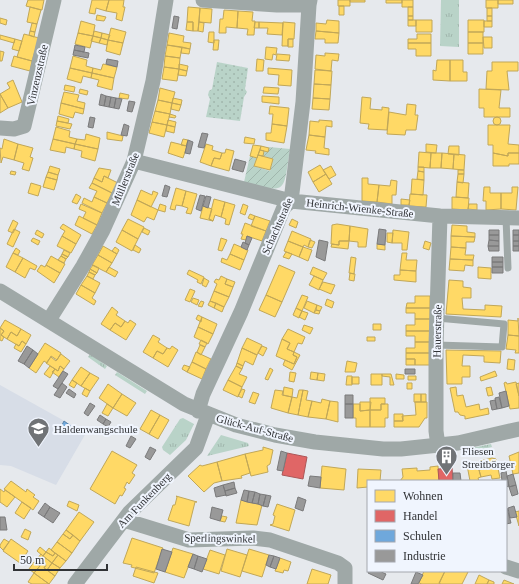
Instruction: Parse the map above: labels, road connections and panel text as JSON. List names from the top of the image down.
{
  "streets": {
    "street": [
      "Vinzenzstraße",
      "Müllerstraße",
      "Heinrich-Wienke-Straße",
      "Schachtstraße",
      "Hauerstraße",
      "Glück-Auf-Straße",
      "Am Funkenberg",
      "Sperlingswinkel"
    ]
  },
  "crossings": [
    ["Müllerstraße", "Heinrich-Wienke-Straße"],
    ["Müllerstraße", "Glück-Auf-Straße"],
    ["Heinrich-Wienke-Straße", "Schachtstraße"],
    ["Heinrich-Wienke-Straße", "Hauerstraße"],
    ["Schachtstraße", "Glück-Auf-Straße"],
    ["Schachtstraße", "Am Funkenberg"],
    ["Hauerstraße", "Glück-Auf-Straße"],
    ["Glück-Auf-Straße", "Am Funkenberg"],
    ["Am Funkenberg", "Sperlingswinkel"]
  ],
  "places": {
    "school or university": ["Haldenwangschule"],
    "building": ["Fliesen Streitbörger"]
  },
  "legend": [
    "Wohnen",
    "Handel",
    "Schulen",
    "Industrie"
  ],
  "scale_bar": "50 m"
}
